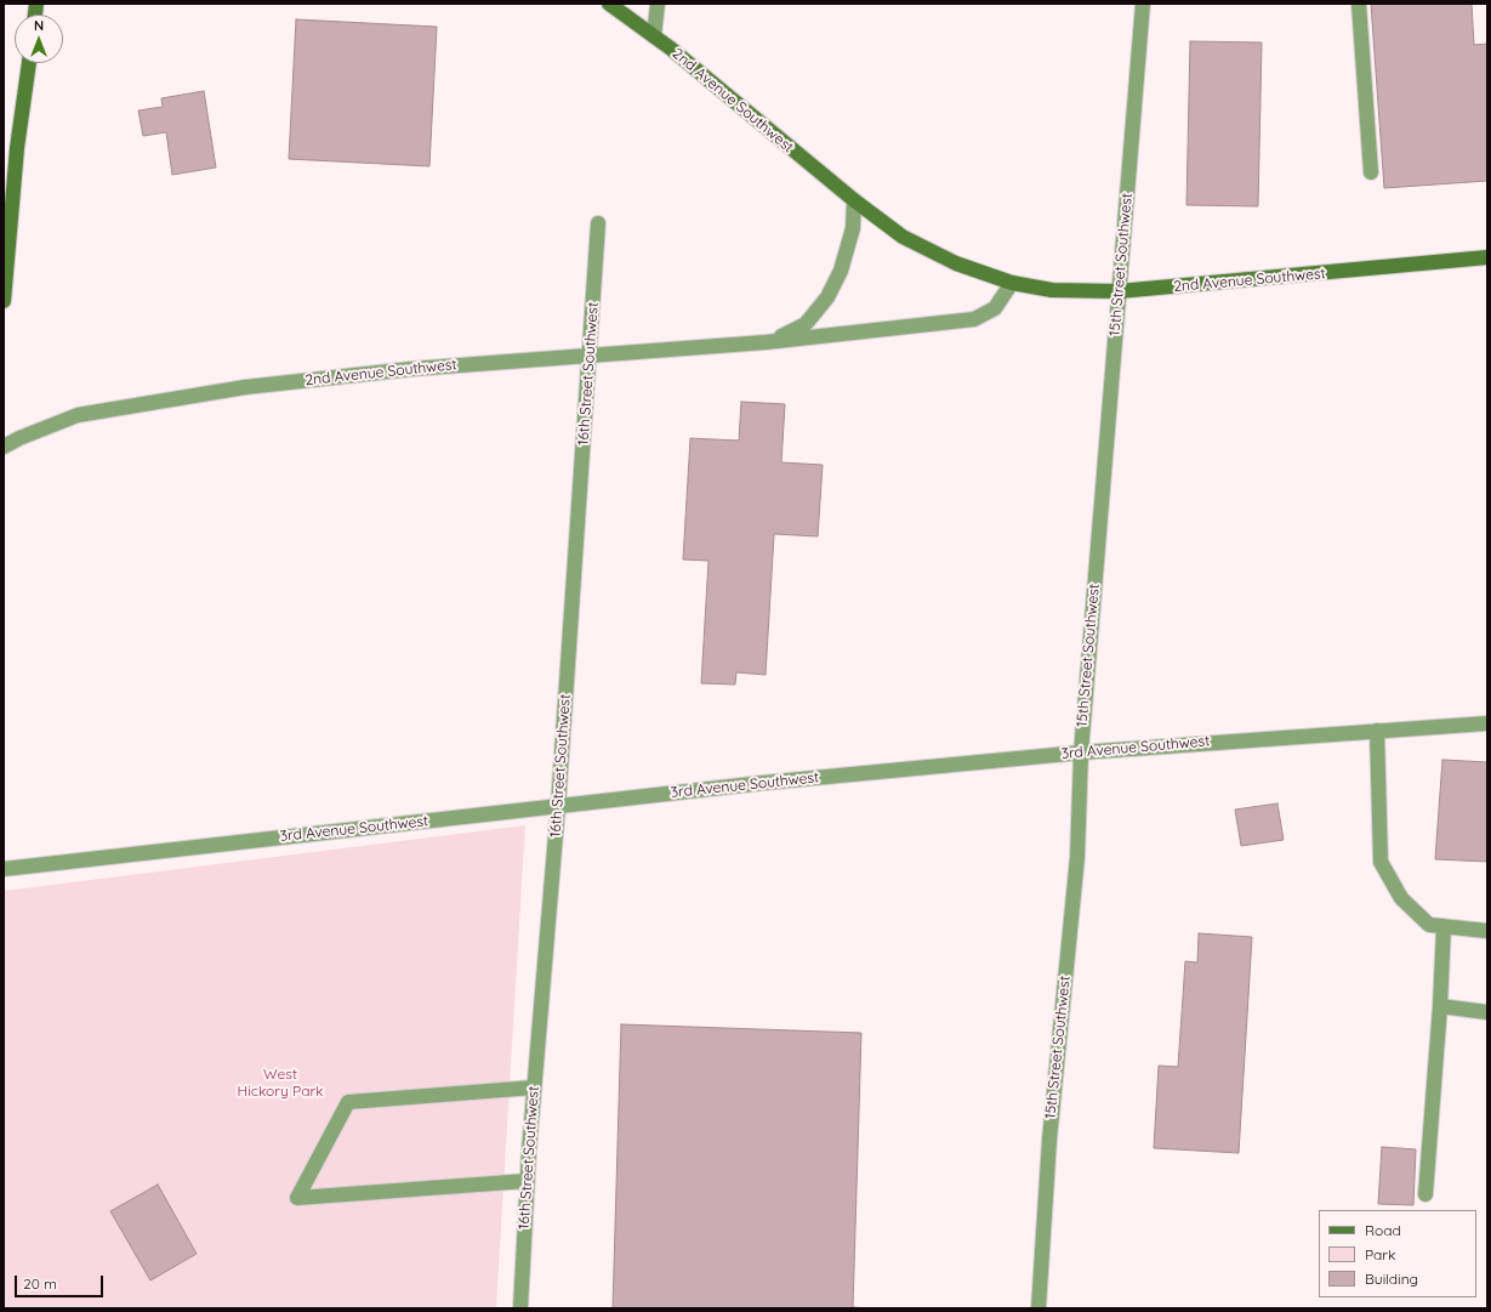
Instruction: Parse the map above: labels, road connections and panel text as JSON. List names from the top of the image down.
{
  "streets": {
    "main road": ["2nd Avenue Southwest"],
    "street": ["15th Street Southwest", "16th Street Southwest", "3rd Avenue Southwest"]
  },
  "crossings": [
    ["2nd Avenue Southwest", "15th Street Southwest"],
    ["2nd Avenue Southwest", "16th Street Southwest"],
    ["15th Street Southwest", "3rd Avenue Southwest"],
    ["16th Street Southwest", "3rd Avenue Southwest"]
  ],
  "parks": ["West Hickory Park"],
  "legend": ["Road", "Park", "Building"],
  "scale_bar": "20 m",
  "north": "top"
}
